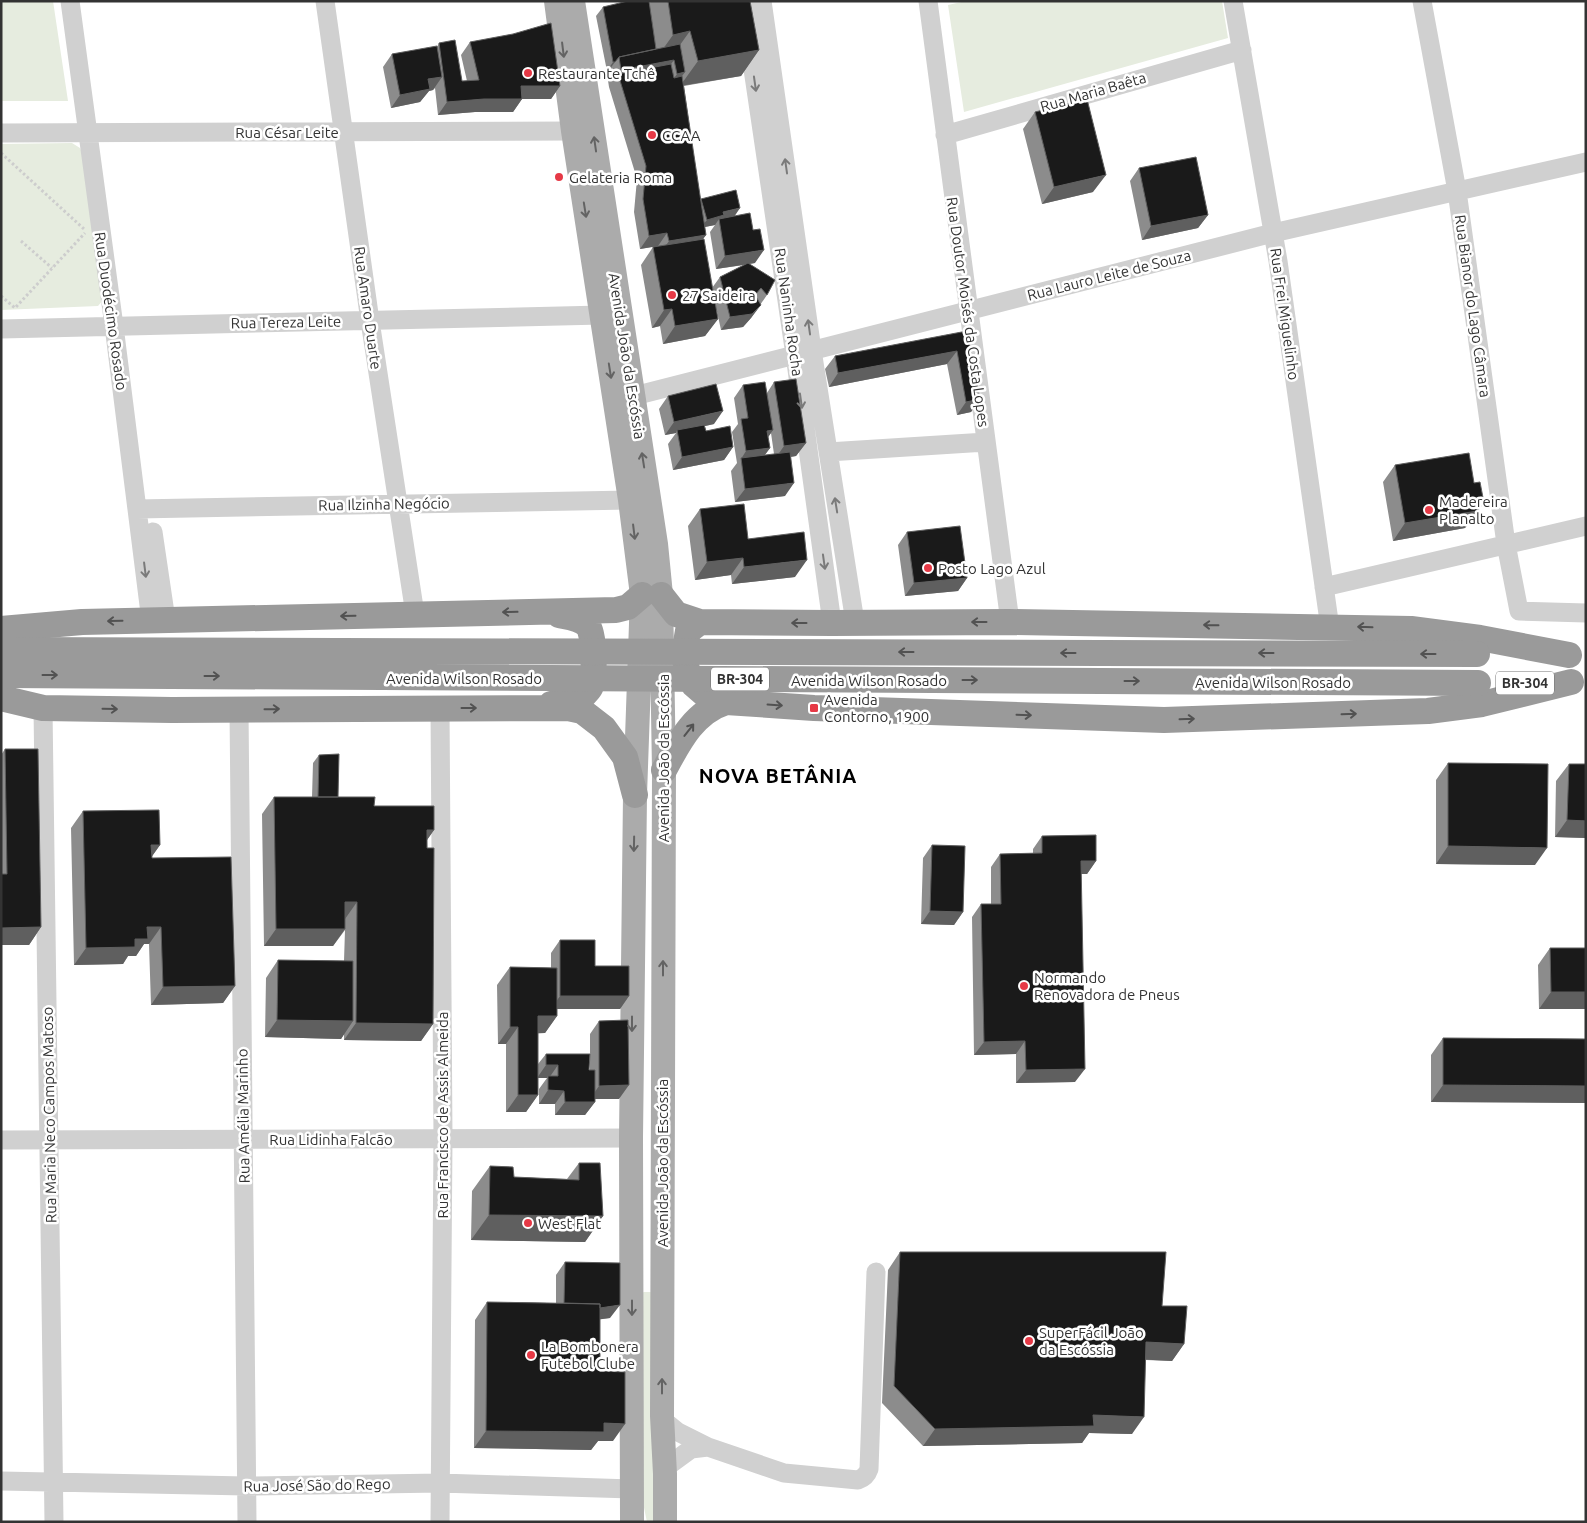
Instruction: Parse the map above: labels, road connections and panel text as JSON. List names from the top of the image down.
{
  "streets": {
    "highway": ["Avenida Wilson Rosado", "BR-304"],
    "main road": ["Avenida João da Escóssia"],
    "street": [
      "Rua Maria Baêta",
      "Rua César Leite",
      "Rua Lauro Leite de Souza",
      "Rua Bianor do Lago Câmara",
      "Rua Amaro Duarte",
      "Rua Duodécimo Rosado",
      "Rua Naninha Rocha",
      "Rua Doutor Moisés da Costa Lopes",
      "Rua Frei Miguelinho",
      "Rua Tereza Leite",
      "Rua Ilzinha Negócio",
      "Rua Maria Neco Campos Matoso",
      "Rua Francisco de Assis Almeida",
      "Rua Amélia Marinho",
      "Rua Lidinha Falcão",
      "Rua José São do Rego"
    ]
  },
  "crossings": [
    ["Rua Maria Baêta", "Rua Doutor Moisés da Costa Lopes"],
    ["Rua Maria Baêta", "Rua Frei Miguelinho"],
    ["Rua César Leite", "Rua Amaro Duarte"],
    ["Rua César Leite", "Rua Duodécimo Rosado"],
    ["Rua César Leite", "Avenida João da Escóssia"],
    ["Rua Lauro Leite de Souza", "Rua Bianor do Lago Câmara"],
    ["Rua Lauro Leite de Souza", "Rua Naninha Rocha"],
    ["Rua Lauro Leite de Souza", "Rua Doutor Moisés da Costa Lopes"],
    ["Rua Lauro Leite de Souza", "Rua Frei Miguelinho"],
    ["Rua Lauro Leite de Souza", "Avenida João da Escóssia"],
    ["Rua Amaro Duarte", "Rua Tereza Leite"],
    ["Rua Amaro Duarte", "Rua Ilzinha Negócio"],
    ["Rua Duodécimo Rosado", "Rua Tereza Leite"],
    ["Rua Duodécimo Rosado", "Rua Ilzinha Negócio"],
    ["Rua Tereza Leite", "Avenida João da Escóssia"],
    ["Avenida João da Escóssia", "Rua Ilzinha Negócio"],
    ["Avenida João da Escóssia", "Rua Lidinha Falcão"],
    ["Avenida João da Escóssia", "Rua José São do Rego"],
    ["Rua Maria Neco Campos Matoso", "Rua Lidinha Falcão"],
    ["Rua Maria Neco Campos Matoso", "Rua José São do Rego"],
    ["Rua Francisco de Assis Almeida", "Rua Lidinha Falcão"],
    ["Rua Francisco de Assis Almeida", "Rua José São do Rego"],
    ["Rua Amélia Marinho", "Rua Lidinha Falcão"],
    ["Rua Amélia Marinho", "Rua José São do Rego"]
  ],
  "districts": ["NOVA BETÂNIA"],
  "places": {
    "other": [
      "Restaurante Tchê",
      "CCAA",
      "Gelateria Roma",
      "27 Saideira",
      "Madereira Planalto",
      "Posto Lago Azul",
      "Normando Renovadora de Pneus",
      "West Flat",
      "SuperFácil João da Escóssia",
      "La Bombonera Futebol Clube"
    ],
    "transit": ["Avenida Contorno, 1900"]
  }
}
